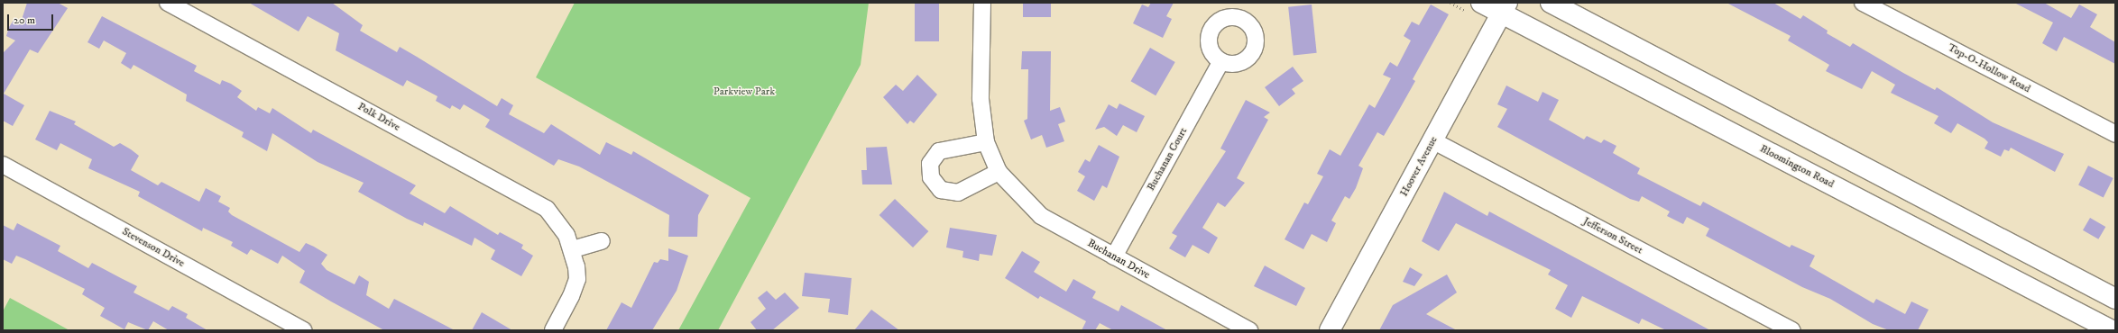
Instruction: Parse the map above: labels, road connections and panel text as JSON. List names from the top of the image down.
{
  "streets": {
    "street": [
      "Top-O-Hollow Road",
      "Polk Drive",
      "Buchanan Court",
      "Hoover Avenue",
      "Bloomington Road",
      "Jefferson Street",
      "Stevenson Drive",
      "Buchanan Drive"
    ]
  },
  "crossings": [
    ["Buchanan Court", "Buchanan Drive"],
    ["Hoover Avenue", "Bloomington Road"],
    ["Hoover Avenue", "Jefferson Street"]
  ],
  "parks": ["Parkview Park"],
  "scale_bar": "20 m"
}
